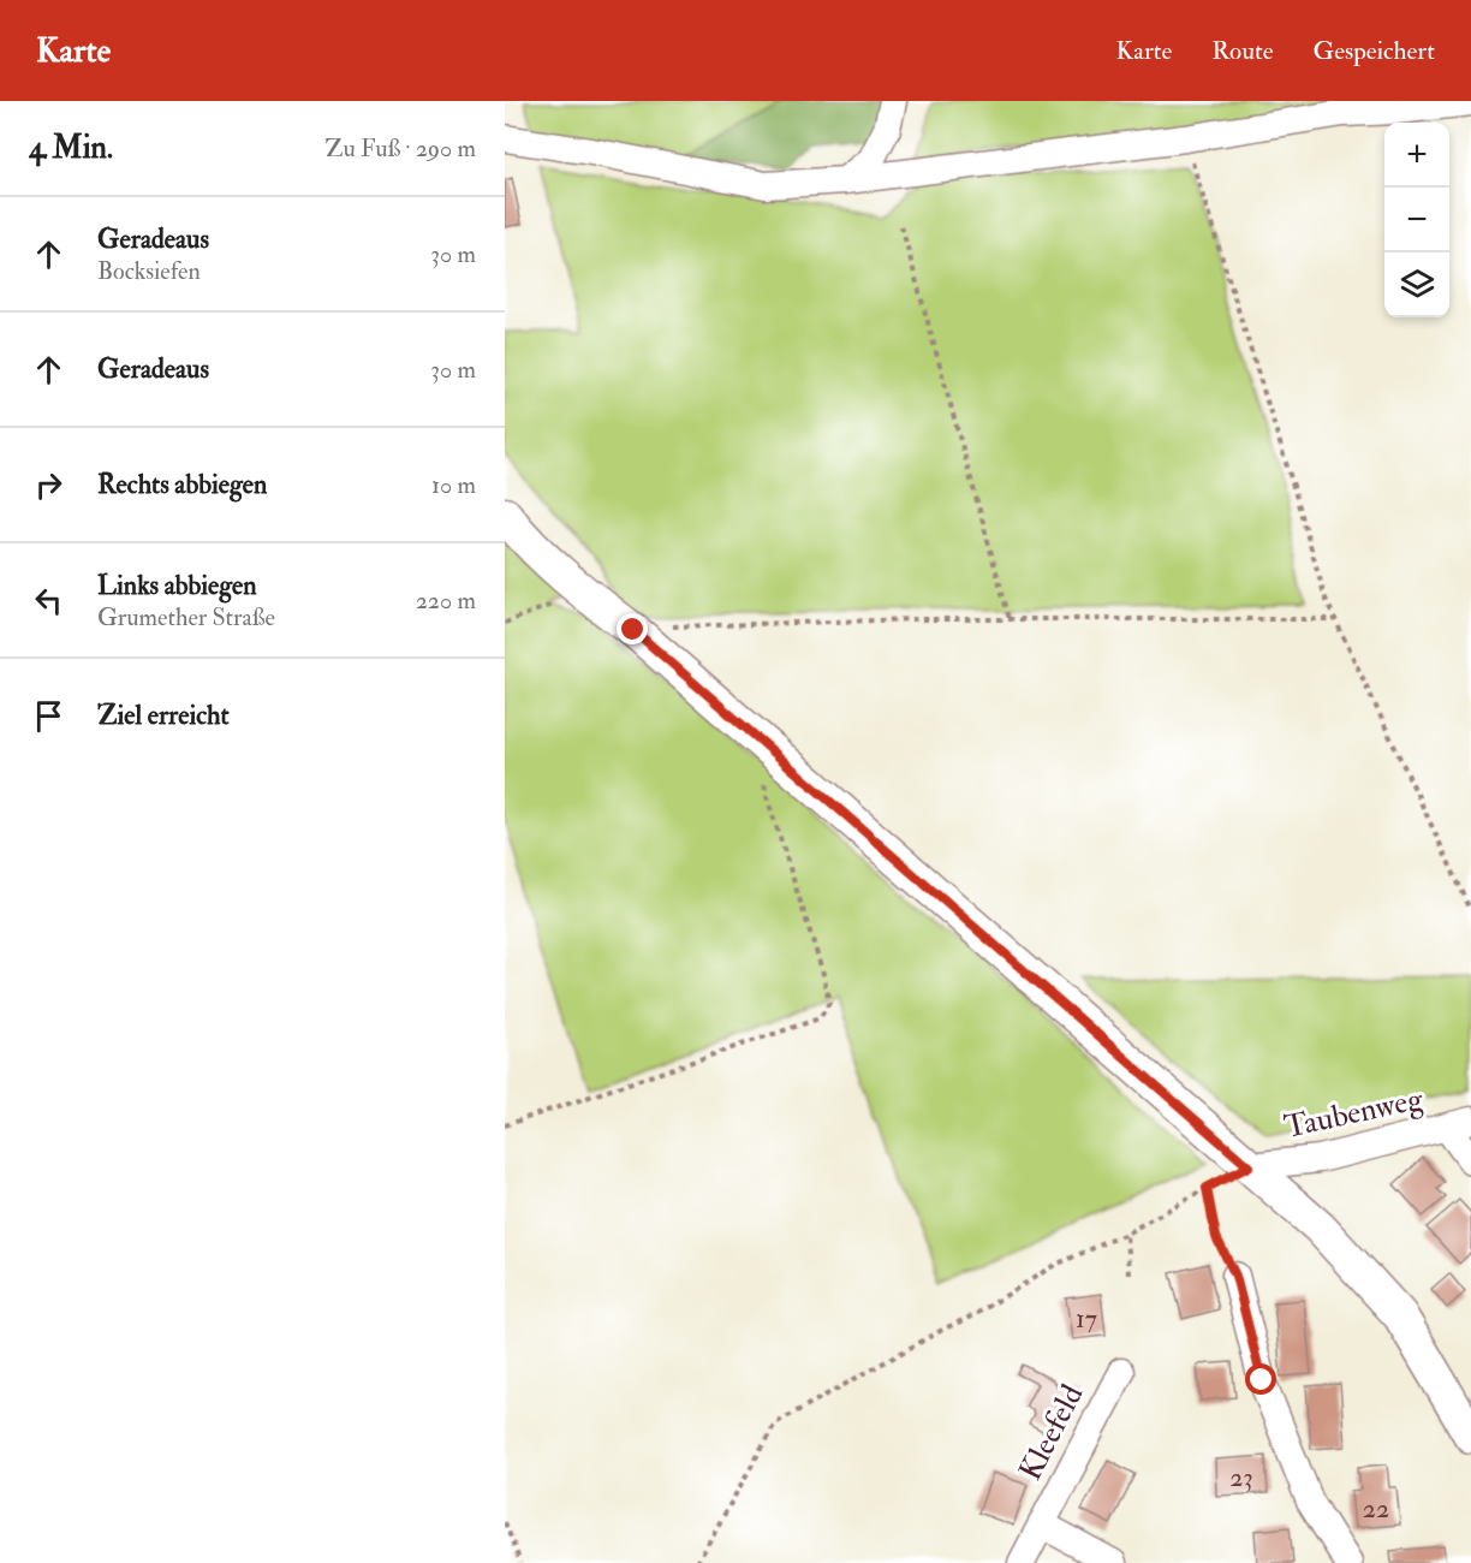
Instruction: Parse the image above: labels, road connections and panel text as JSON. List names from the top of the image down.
{
  "streets": {
    "street": ["Taubenweg", "Kleefeld"]
  },
  "house_numbers": ["17", "23", "22"],
  "page": {
    "header": "Karte",
    "nav": ["Karte", "Route", "Gespeichert"],
    "heading": ["4 Min.", "Zu Fuß · 290 m"],
    "map_buttons": ["+", "−"],
    "list": [
      ["Geradeaus", "Bocksiefen", "30 m"],
      ["Geradeaus", "30 m"],
      ["Rechts abbiegen", "10 m"],
      ["Links abbiegen", "Grumether Straße", "220 m"],
      "Ziel erreicht"
    ]
  }
}
